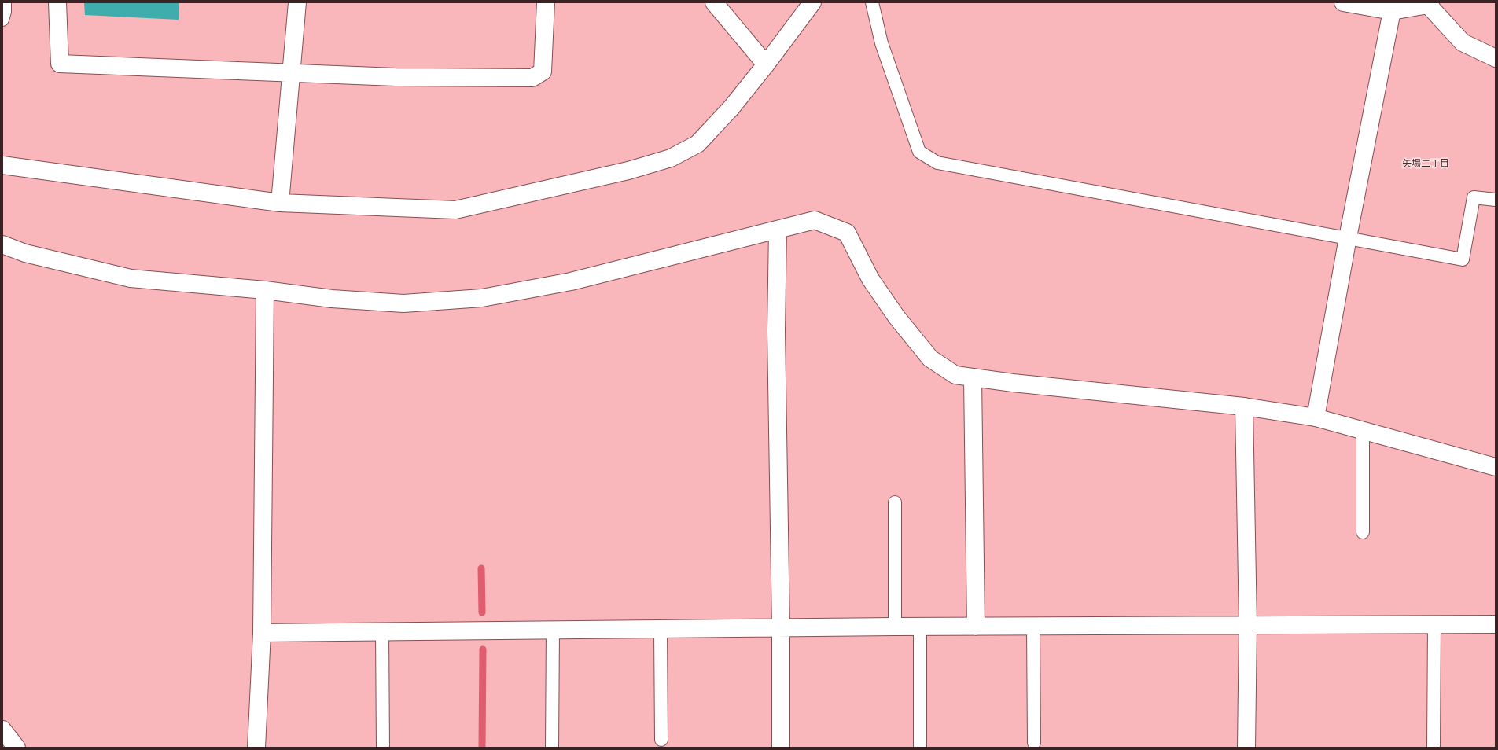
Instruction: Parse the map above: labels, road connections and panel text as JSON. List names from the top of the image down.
{
  "districts": ["矢場二丁目"]
}
